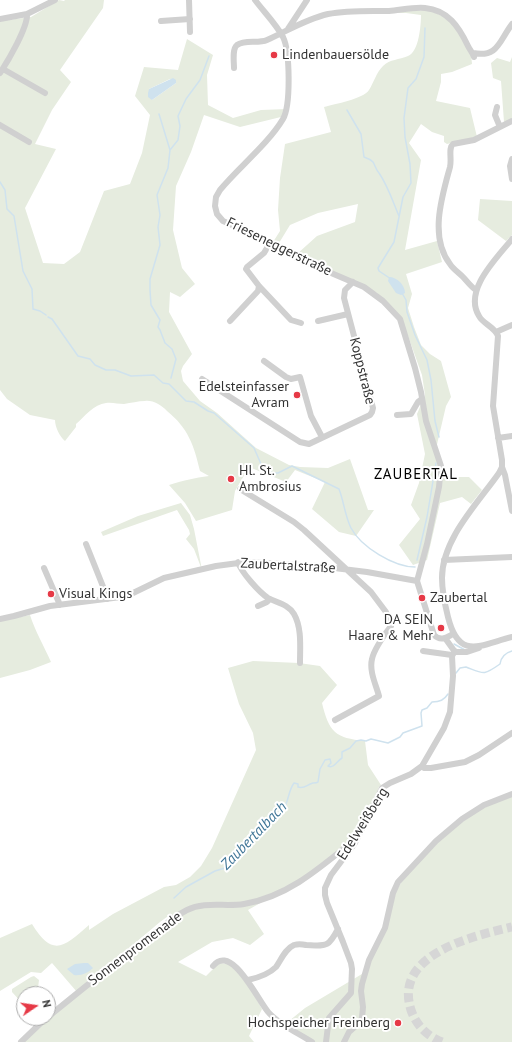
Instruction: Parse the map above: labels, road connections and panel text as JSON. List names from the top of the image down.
{
  "streets": {
    "street": [
      "Frieseneggerstraße",
      "Koppstraße",
      "Zaubertalstraße",
      "Edelweißberg",
      "Sonnenpromenade"
    ]
  },
  "crossings": [
    ["Frieseneggerstraße", "Koppstraße"],
    ["Frieseneggerstraße", "Zaubertalstraße"],
    ["Edelweißberg", "Sonnenpromenade"]
  ],
  "districts": ["ZAUBERTAL"],
  "water": ["Zaubertalbach"],
  "places": [
    "Lindenbauersölde",
    "Edelsteinfasser Avram",
    "Hl. St. Ambrosius",
    "Visual Kings",
    "Zaubertal",
    "DA SEIN Haare & Mehr",
    "Hochspeicher Freinberg"
  ],
  "north": "right"
}
